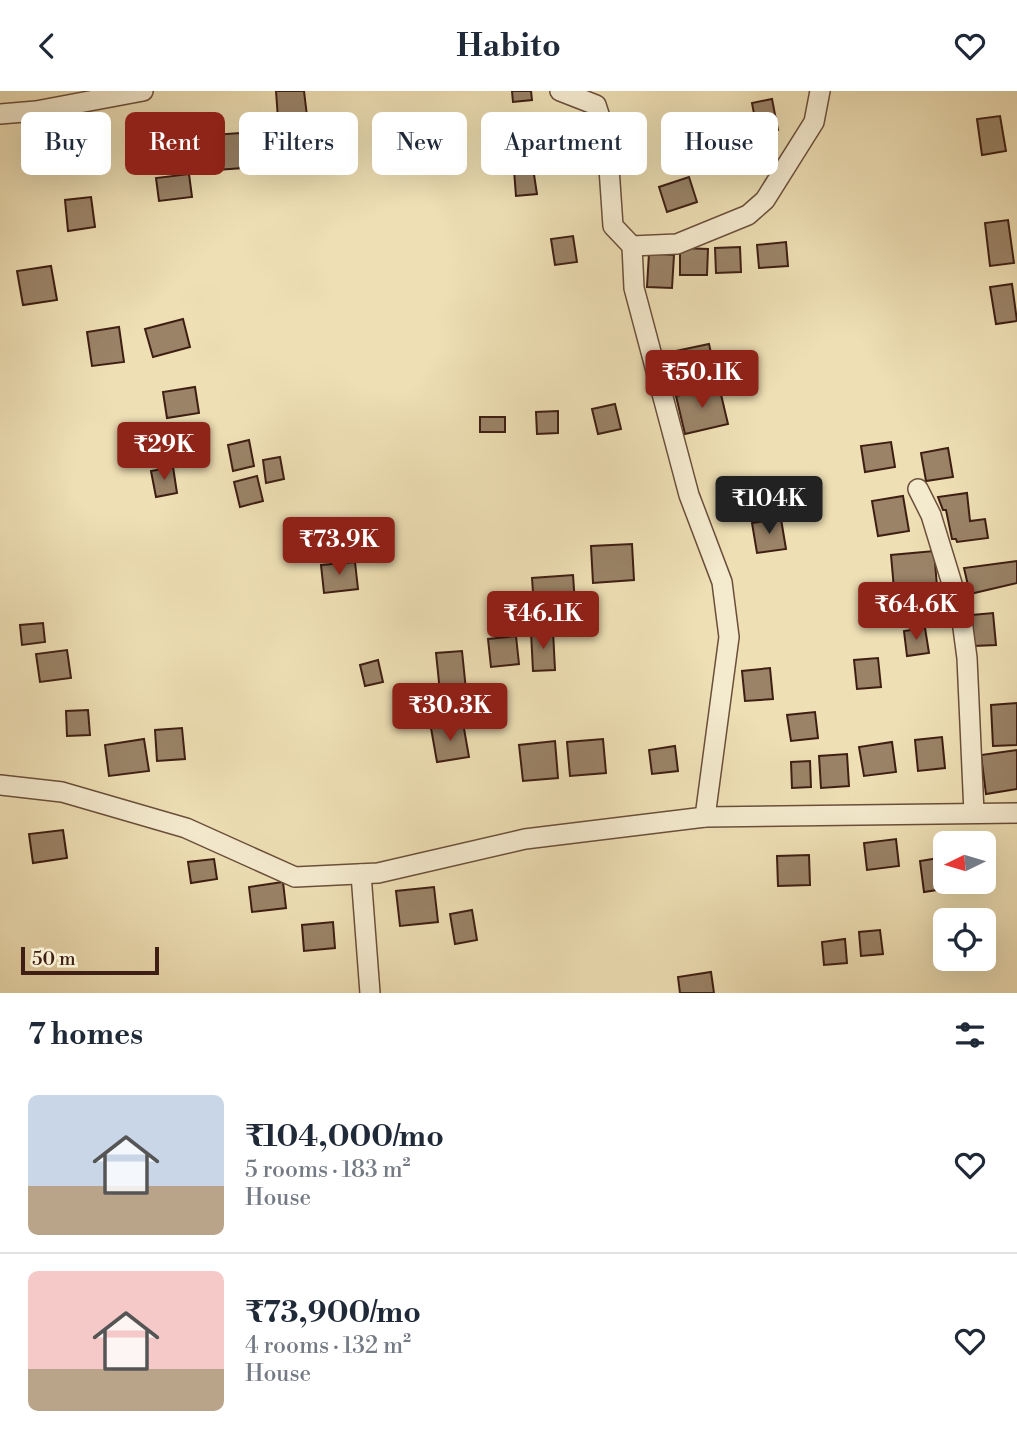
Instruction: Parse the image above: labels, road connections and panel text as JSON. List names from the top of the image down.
{
  "scale_bar": "50 m",
  "north": "left",
  "page": {
    "header": "Habito",
    "chip": [
      "Buy",
      "Rent",
      "Filters",
      "New",
      "Apartment",
      "House"
    ],
    "price": [
      "₹50.1K",
      "₹29K",
      "₹104K",
      "₹73.9K",
      "₹64.6K",
      "₹46.1K",
      "₹30.3K"
    ],
    "scale": "50 m",
    "heading": "7 homes",
    "list": [
      {
        "name": "₹104,000/mo",
        "note": "5 rooms · 183 m² · House"
      },
      {
        "name": "₹73,900/mo",
        "note": "4 rooms · 132 m² · House"
      }
    ]
  }
}
